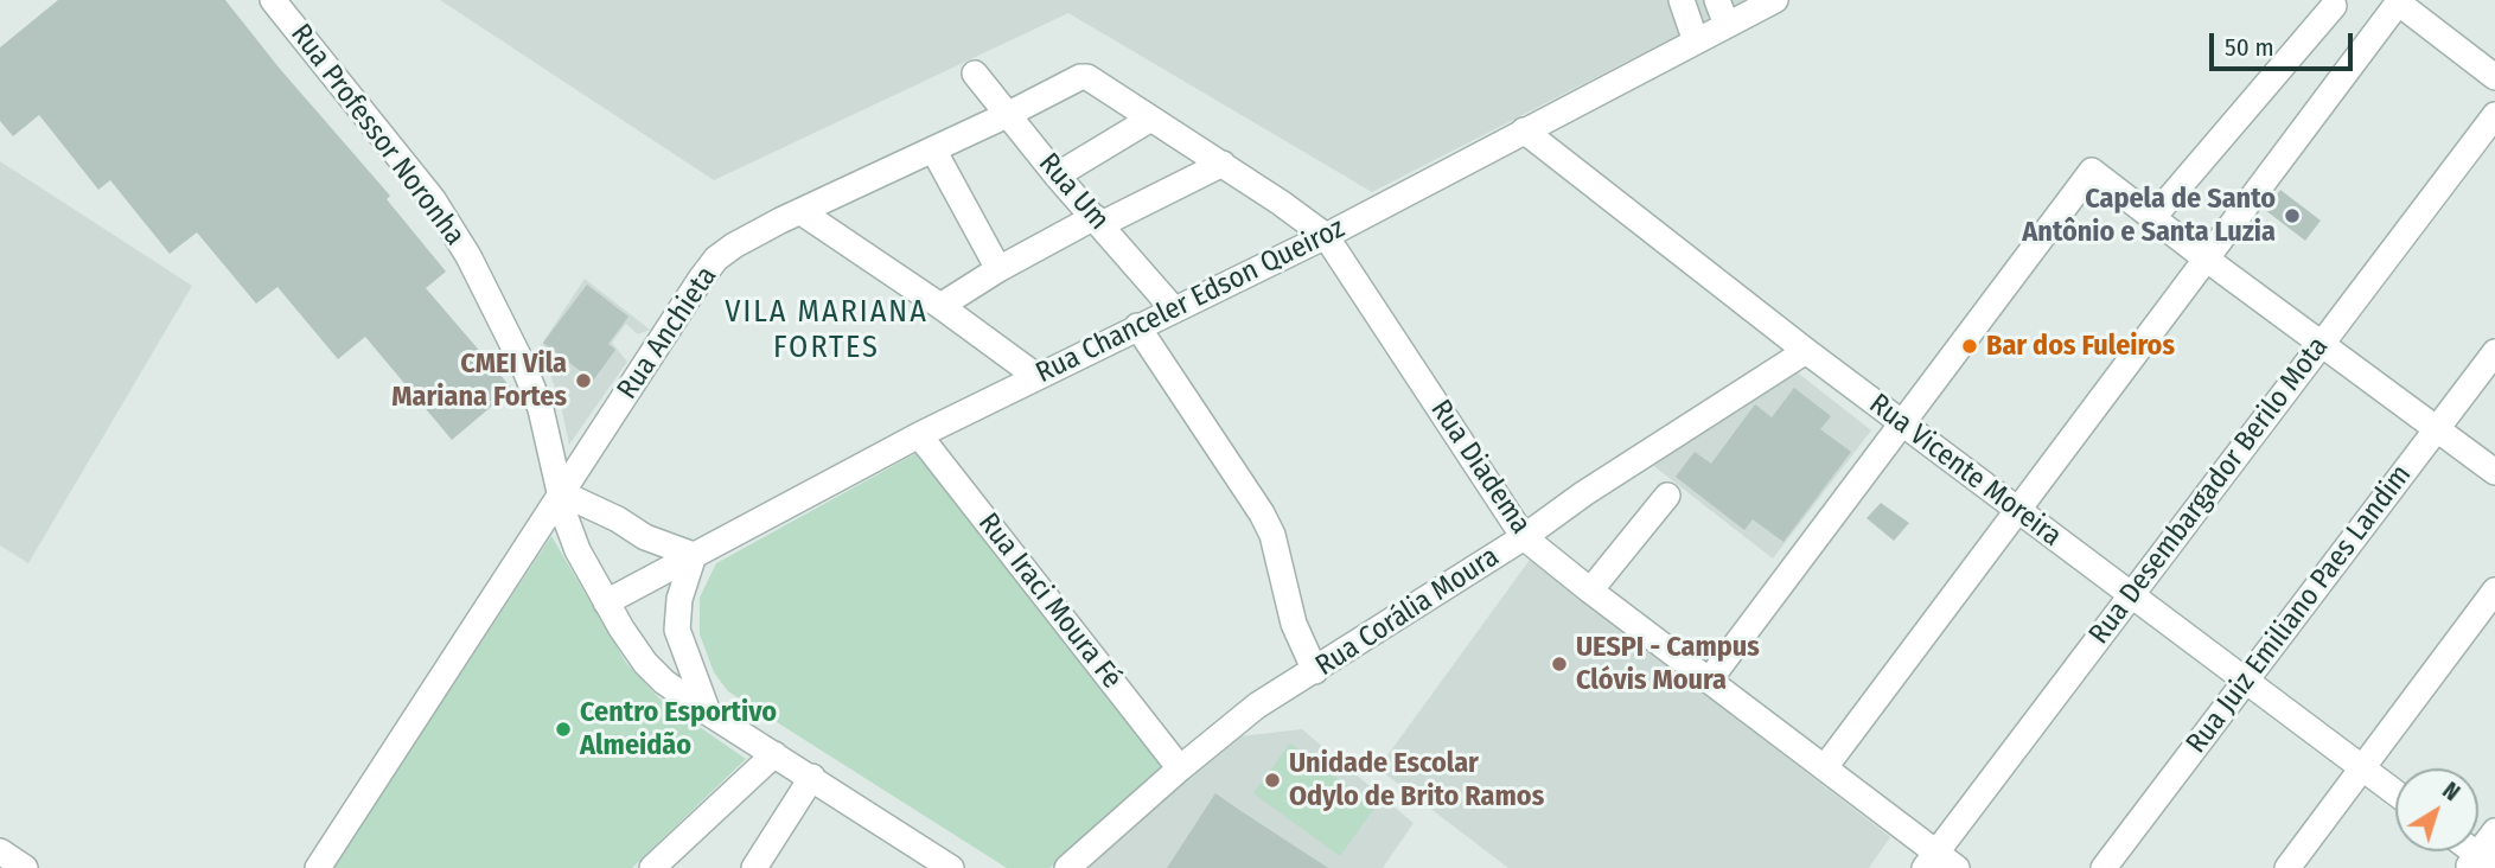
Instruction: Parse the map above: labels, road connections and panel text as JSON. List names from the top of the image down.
{
  "streets": {
    "street": [
      "Rua Professor Noronha",
      "Rua Um",
      "Rua Chanceler Edson Queiroz",
      "Rua Anchieta",
      "Rua Diadema",
      "Rua Vicente Moreira",
      "Rua Desembargador Berilo Mota",
      "Rua Iraci Moura Fé",
      "Rua Juiz Emiliano Paes Landim",
      "Rua Corália Moura"
    ]
  },
  "crossings": [
    ["Rua Professor Noronha", "Rua Chanceler Edson Queiroz"],
    ["Rua Professor Noronha", "Rua Anchieta"],
    ["Rua Um", "Rua Chanceler Edson Queiroz"],
    ["Rua Um", "Rua Anchieta"],
    ["Rua Chanceler Edson Queiroz", "Rua Anchieta"],
    ["Rua Chanceler Edson Queiroz", "Rua Diadema"],
    ["Rua Chanceler Edson Queiroz", "Rua Vicente Moreira"],
    ["Rua Chanceler Edson Queiroz", "Rua Iraci Moura Fé"],
    ["Rua Anchieta", "Rua Diadema"],
    ["Rua Diadema", "Rua Desembargador Berilo Mota"],
    ["Rua Diadema", "Rua Corália Moura"],
    ["Rua Vicente Moreira", "Rua Desembargador Berilo Mota"],
    ["Rua Vicente Moreira", "Rua Juiz Emiliano Paes Landim"],
    ["Rua Vicente Moreira", "Rua Corália Moura"],
    ["Rua Iraci Moura Fé", "Rua Corália Moura"]
  ],
  "districts": ["VILA MARIANA FORTES"],
  "places": [
    "Capela de Santo Antônio e Santa Luzia",
    "Bar dos Fuleiros",
    "CMEI Vila Mariana Fortes",
    "UESPI - Campus Clóvis Moura",
    "Centro Esportivo Almeidão",
    "Unidade Escolar Odylo de Brito Ramos"
  ],
  "scale_bar": "50 m",
  "north": "top right"
}
